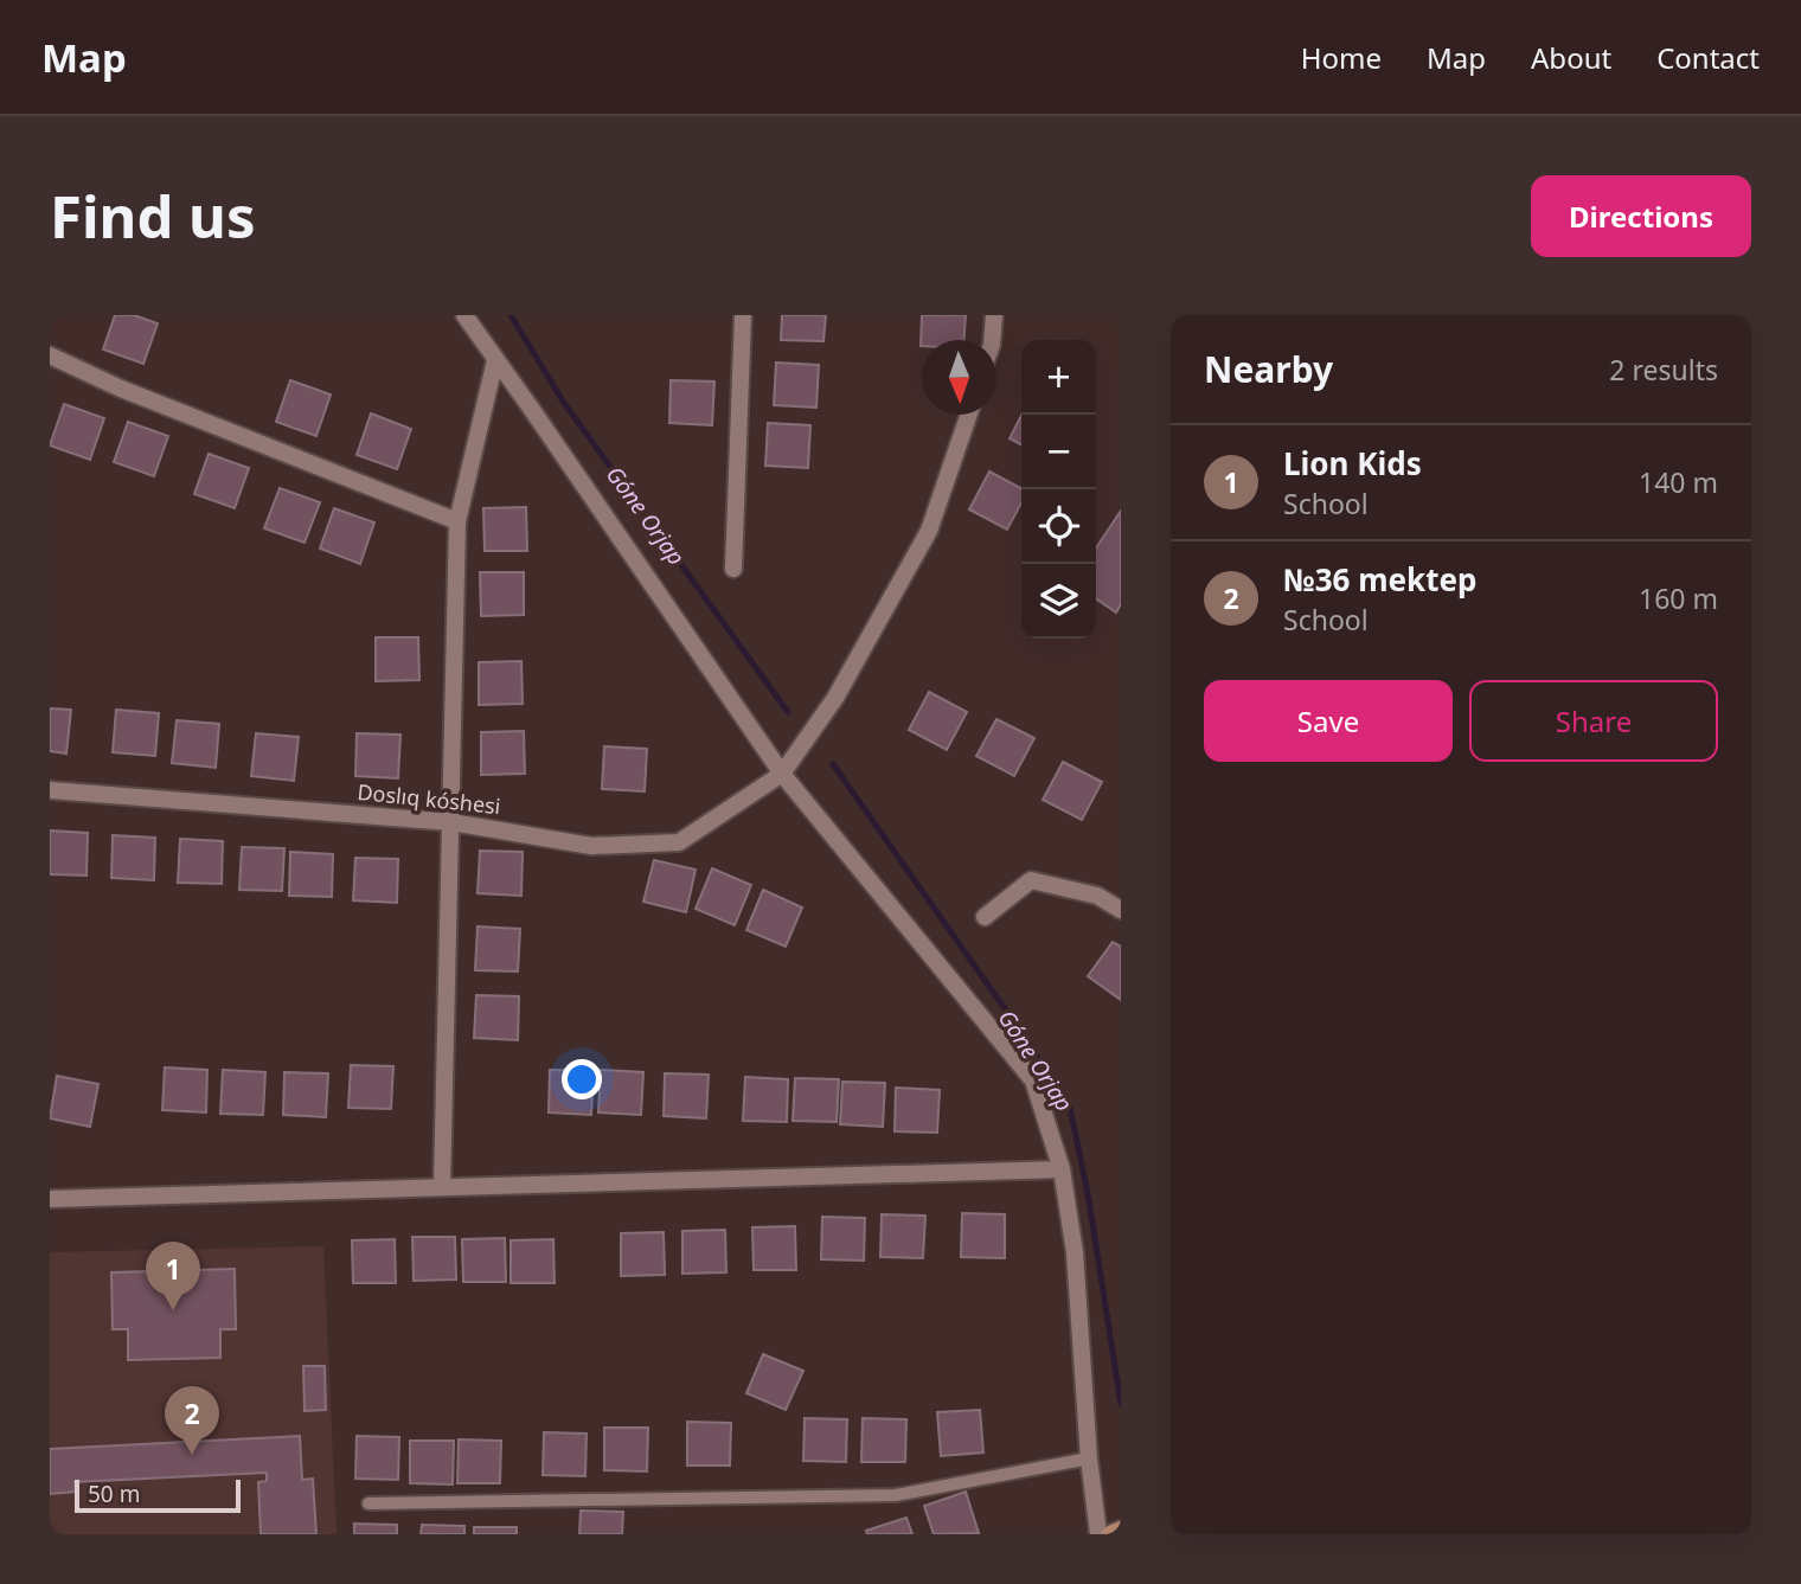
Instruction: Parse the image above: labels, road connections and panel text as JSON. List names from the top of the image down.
{
  "streets": {
    "street": ["Doslıq kóshesi"]
  },
  "water": ["Góne Orjap"],
  "scale_bar": "50 m",
  "north": "bottom",
  "page": {
    "header": "Map",
    "nav": [
      "Home",
      "Map",
      "About",
      "Contact"
    ],
    "buttons": [
      "Directions",
      ["Save", "Share"]
    ],
    "title": "Find us",
    "heading": ["Nearby", "2 results"],
    "map_buttons": ["+", "−"],
    "list": [
      {
        "mark": "1",
        "name": "Lion Kids",
        "note": "School",
        "value": "140 m"
      },
      {
        "mark": "2",
        "name": "№36 mektep",
        "note": "School",
        "value": "160 m"
      }
    ],
    "pins": ["1", "2"],
    "scale": "50 m"
  }
}
